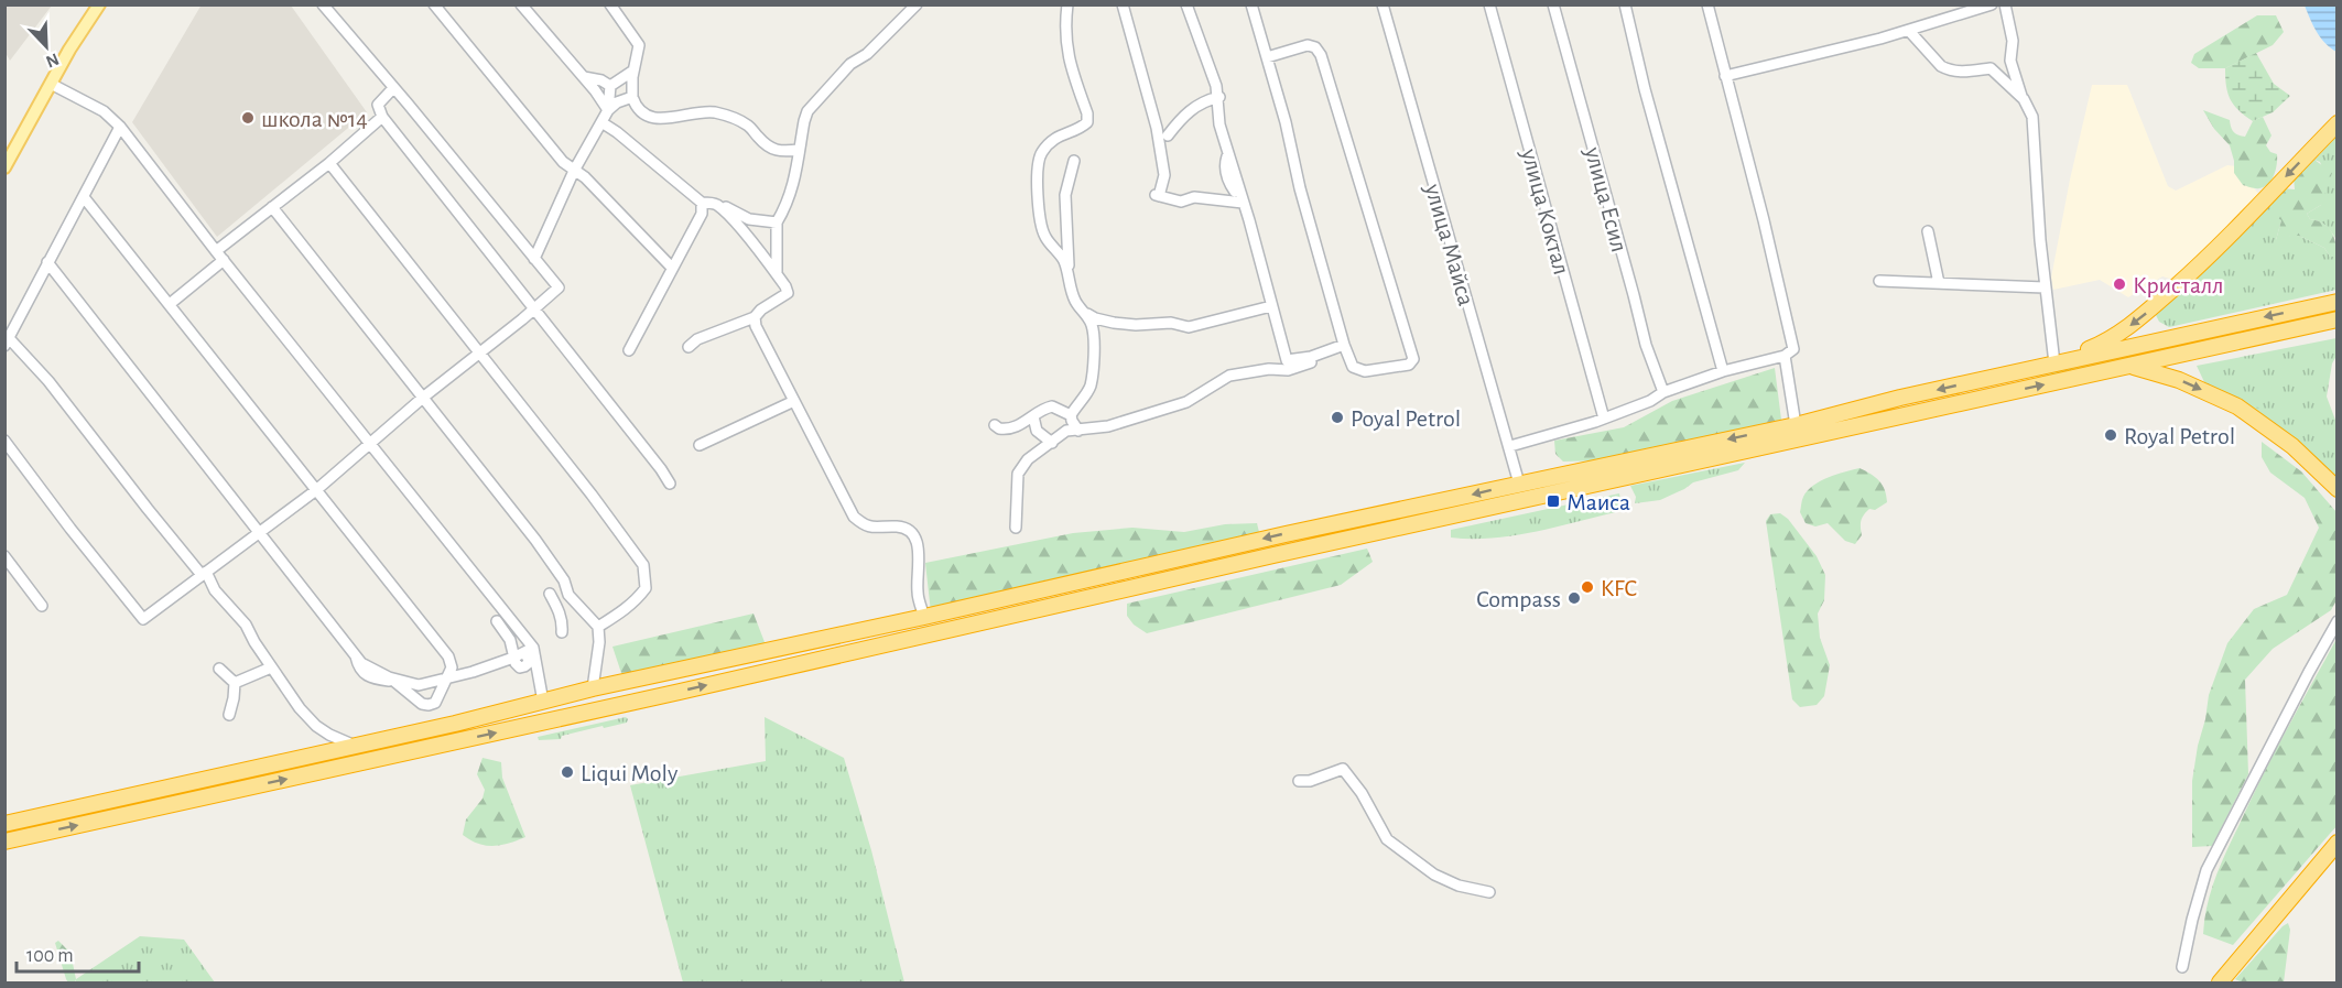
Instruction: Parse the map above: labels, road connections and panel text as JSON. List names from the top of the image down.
{
  "streets": {
    "street": ["улица Есил", "улица Коктал", "улица Майса"]
  },
  "places": {
    "other": [
      "школа №14",
      "Кристалл",
      "Poyal Petrol",
      "Royal Petrol",
      "KFC",
      "Compass",
      "Liqui Moly"
    ],
    "transit": ["Маиса"]
  },
  "scale_bar": "100 m",
  "north": "bottom right"
}
